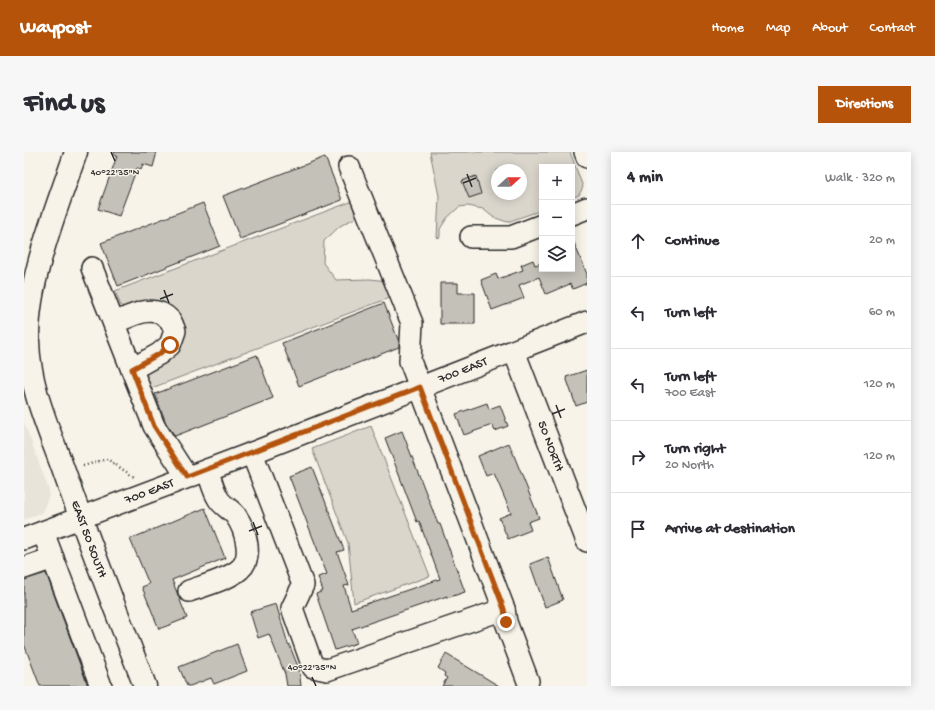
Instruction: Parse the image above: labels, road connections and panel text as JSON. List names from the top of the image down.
{
  "streets": {
    "main road": ["EAST 50 SOUTH"],
    "street": ["700 EAST", "50 NORTH"]
  },
  "crossings": [
    ["700 EAST", "50 NORTH"],
    ["700 EAST", "EAST 50 SOUTH"]
  ],
  "north": "right",
  "page": {
    "header": "Waypost",
    "nav": [
      "Home",
      "Map",
      "About",
      "Contact"
    ],
    "buttons": "Directions",
    "title": "Find us",
    "heading": ["4 min", "Walk · 320 m"],
    "map_buttons": ["+", "−"],
    "list": [
      ["Continue", "20 m"],
      ["Turn left", "60 m"],
      ["Turn left", "700 East", "120 m"],
      ["Turn right", "20 North", "120 m"],
      "Arrive at destination"
    ]
  },
  "coordinates": ["40°22'35\"N"]
}
